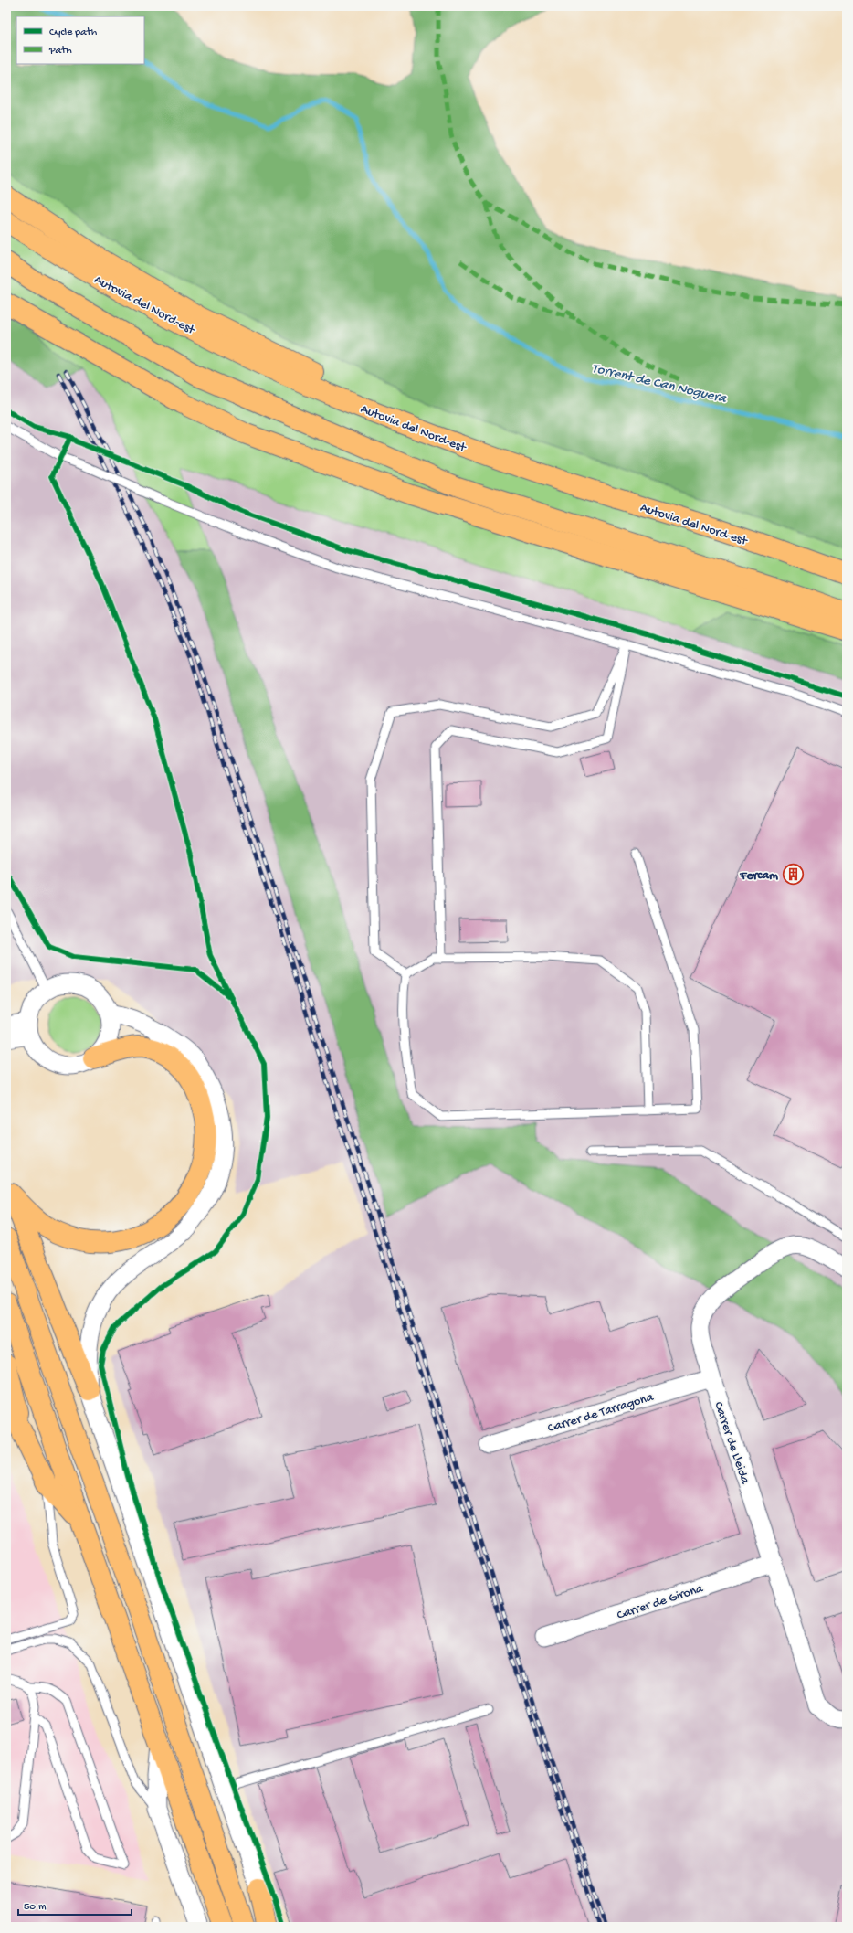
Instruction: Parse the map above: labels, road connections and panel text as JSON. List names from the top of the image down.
{
  "streets": {
    "highway": ["Autovia del Nord-est"],
    "street": ["Carrer de Tarragona", "Carrer de Lleida", "Carrer de Girona"]
  },
  "crossings": [
    ["Carrer de Tarragona", "Carrer de Lleida"],
    ["Carrer de Lleida", "Carrer de Girona"]
  ],
  "water": ["Torrent de Can Noguera"],
  "places": {
    "building": ["Fercam"]
  },
  "legend": ["Cycle path", "Path"],
  "scale_bar": "50 m"
}
